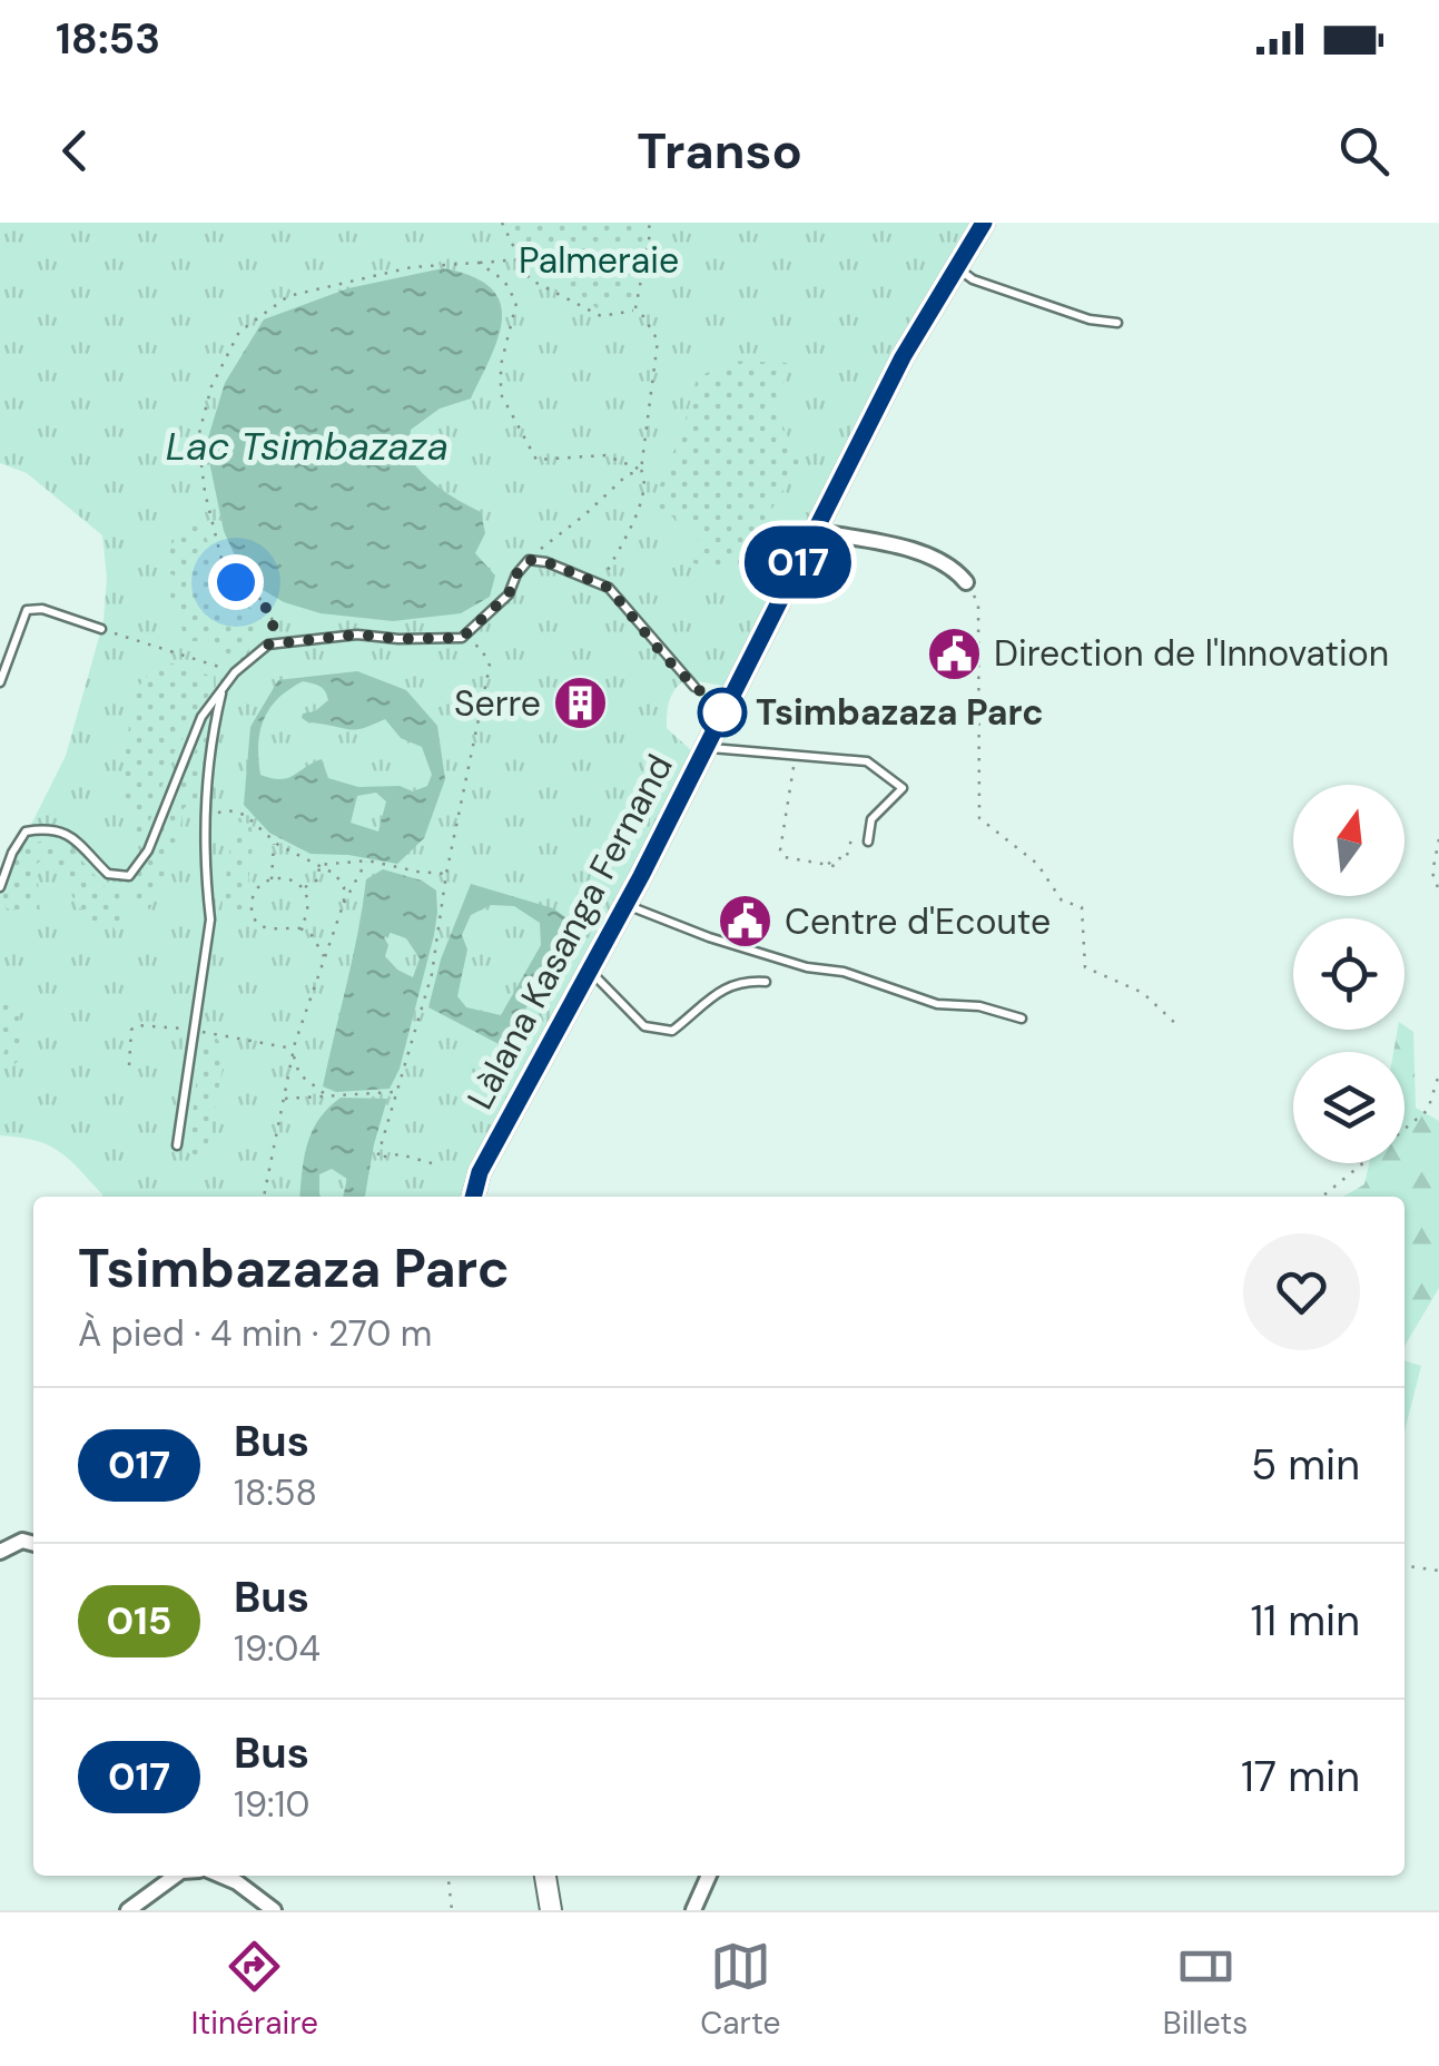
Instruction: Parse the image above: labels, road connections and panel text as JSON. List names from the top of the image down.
{
  "streets": {
    "street": ["Làlana Kasanga Fernand"]
  },
  "water": ["Lac Tsimbazaza"],
  "parks": ["Palmeraie"],
  "places": {
    "public building": ["Direction de l'Innovation", "Centre d'Ecoute"],
    "building": ["Serre"],
    "other": ["Tsimbazaza Parc"]
  },
  "lines": ["bus line 017"],
  "north": "top",
  "page": {
    "status": "18:53",
    "header": "Transo",
    "on_map": "017",
    "heading": ["Tsimbazaza Parc", "À pied · 4 min · 270 m"],
    "list": [
      {
        "mark": "017",
        "name": "Bus",
        "note": "18:58",
        "value": "5 min"
      },
      {
        "mark": "015",
        "name": "Bus",
        "note": "19:04",
        "value": "11 min"
      },
      {
        "mark": "017",
        "name": "Bus",
        "note": "19:10",
        "value": "17 min"
      }
    ],
    "tabs": ["Itinéraire", "Carte", "Billets"]
  }
}
